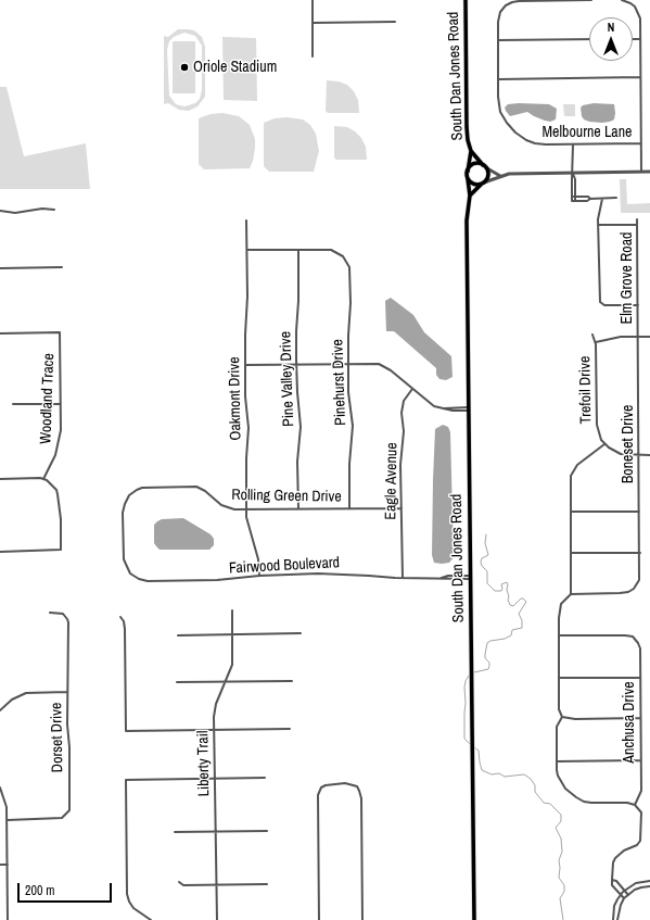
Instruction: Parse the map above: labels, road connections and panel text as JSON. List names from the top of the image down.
{
  "streets": {
    "main road": ["South Dan Jones Road"],
    "street": [
      "Melbourne Lane",
      "Elm Grove Road",
      "Pine Valley Drive",
      "Pinehurst Drive",
      "Trefoil Drive",
      "Woodland Trace",
      "Oakmont Drive",
      "Boneset Drive",
      "Eagle Avenue",
      "Rolling Green Drive",
      "Fairwood Boulevard",
      "Anchusa Drive",
      "Dorset Drive",
      "Liberty Trail"
    ]
  },
  "crossings": [
    ["South Dan Jones Road", "Fairwood Boulevard"],
    ["Elm Grove Road", "Boneset Drive"],
    ["Pine Valley Drive", "Pinehurst Drive"],
    ["Pine Valley Drive", "Rolling Green Drive"],
    ["Pinehurst Drive", "Rolling Green Drive"],
    ["Oakmont Drive", "Rolling Green Drive"],
    ["Oakmont Drive", "Fairwood Boulevard"],
    ["Eagle Avenue", "Rolling Green Drive"],
    ["Eagle Avenue", "Fairwood Boulevard"],
    ["Rolling Green Drive", "Fairwood Boulevard"]
  ],
  "places": ["Oriole Stadium"],
  "scale_bar": "200 m",
  "north": "top"
}
